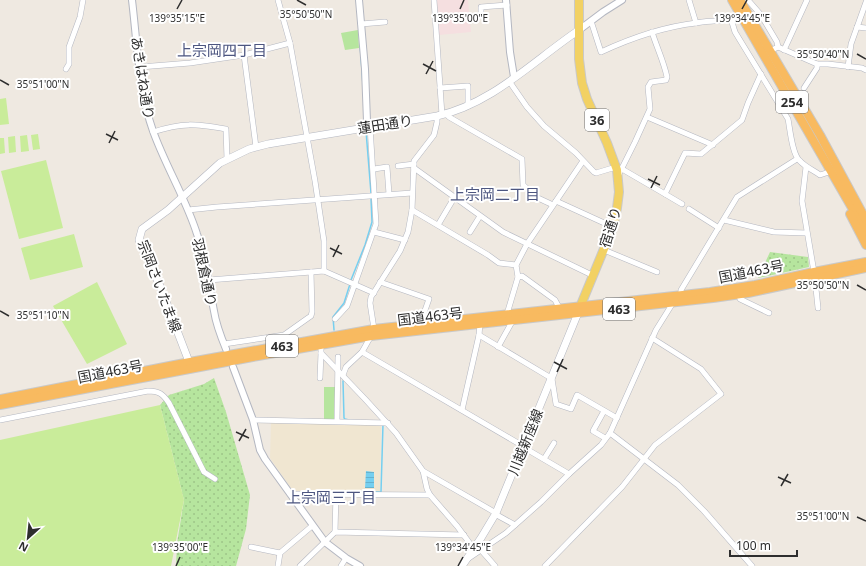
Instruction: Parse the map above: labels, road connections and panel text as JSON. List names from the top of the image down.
{
  "streets": {
    "highway": ["254", "国道463号", "463"],
    "main road": [
      "36",
      "蓮田通り",
      "宿通り",
      "宗岡さいたま線",
      "川越新座線"
    ],
    "street": ["あきはね通り", "羽根倉通り"]
  },
  "crossings": [
    ["あきはね通り", "蓮田通り"],
    ["あきはね通り", "羽根倉通り"],
    ["あきはね通り", "宗岡さいたま線"],
    ["蓮田通り", "宿通り"],
    ["蓮田通り", "羽根倉通り"],
    ["蓮田通り", "宗岡さいたま線"],
    ["宿通り", "国道463号"],
    ["宿通り", "川越新座線"],
    ["国道463号", "宗岡さいたま線"],
    ["国道463号", "川越新座線"],
    ["羽根倉通り", "宗岡さいたま線"]
  ],
  "districts": ["上宗岡四丁目", "上宗岡二丁目", "上宗岡三丁目"],
  "scale_bar": "100 m",
  "north": "bottom left",
  "coordinates": [
    "35°50'50\"N",
    "139°35'15\"E",
    "139°35'00\"E",
    "139°34'45\"E",
    "35°50'40\"N",
    "35°51'00\"N",
    "35°51'10\"N"
  ]
}
